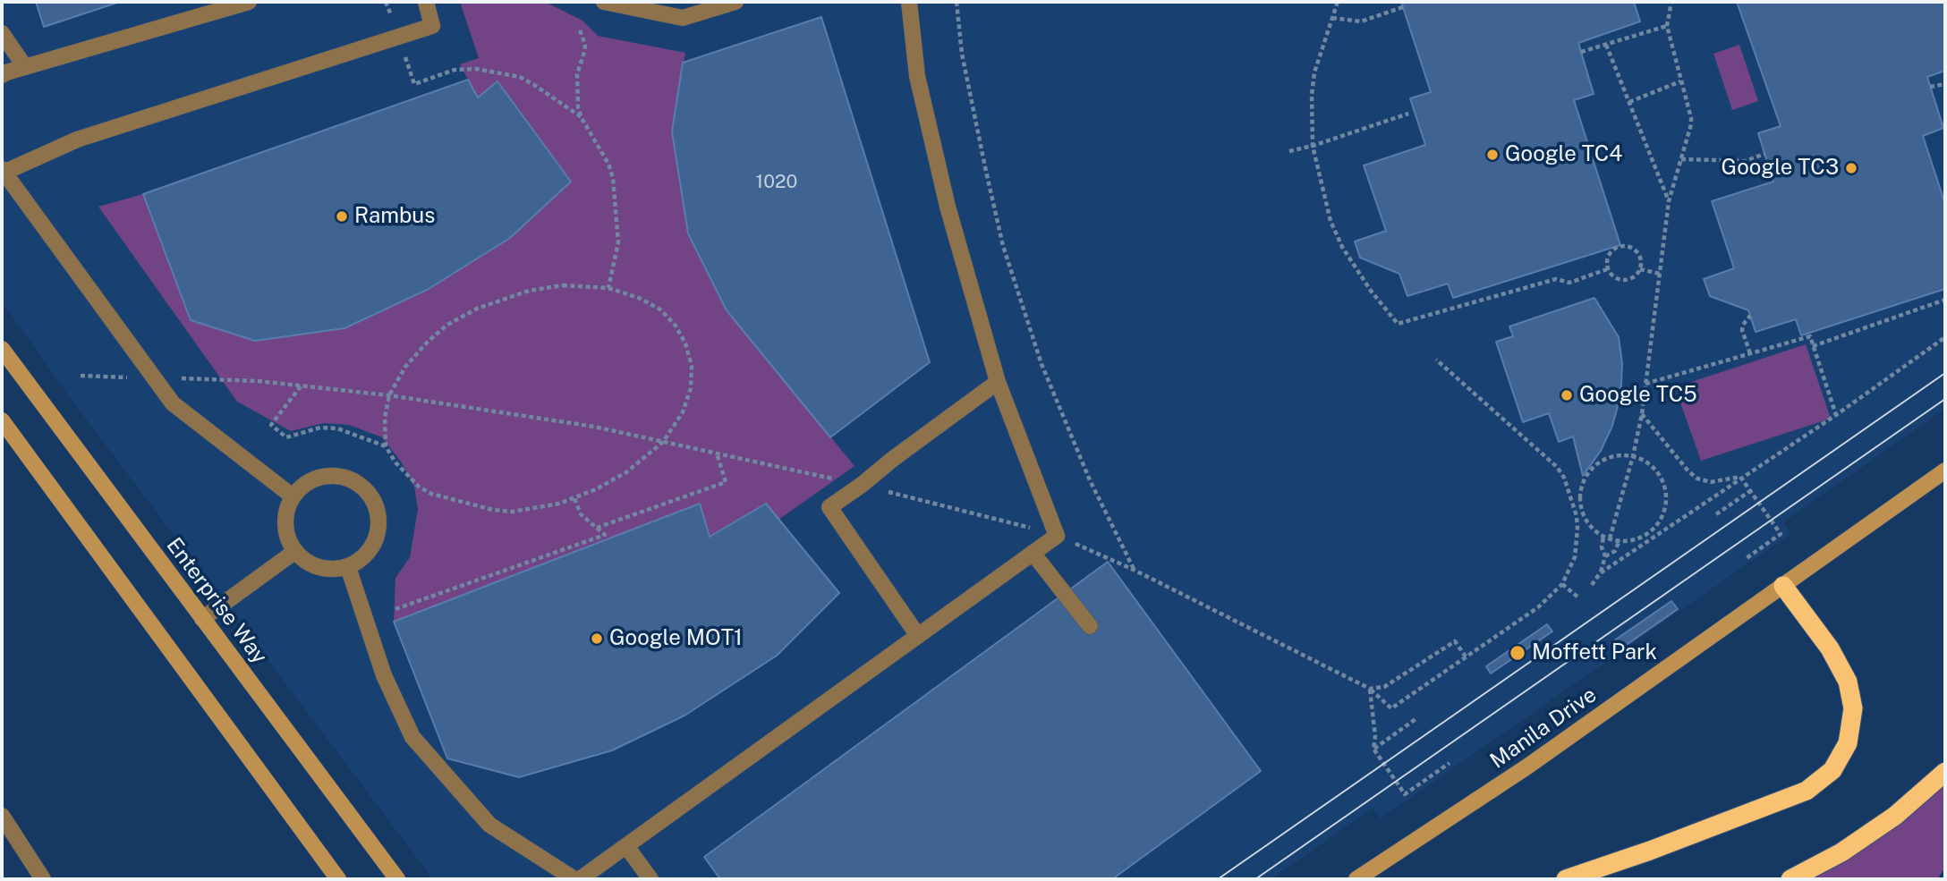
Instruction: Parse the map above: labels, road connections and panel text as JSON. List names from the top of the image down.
{
  "streets": {
    "street": ["Enterprise Way", "Manila Drive"]
  },
  "places": [
    "Google TC4",
    "Google TC3",
    "Rambus",
    "Google TC5",
    "Google MOT1",
    "Moffett Park"
  ],
  "house_numbers": ["1020"]
}
